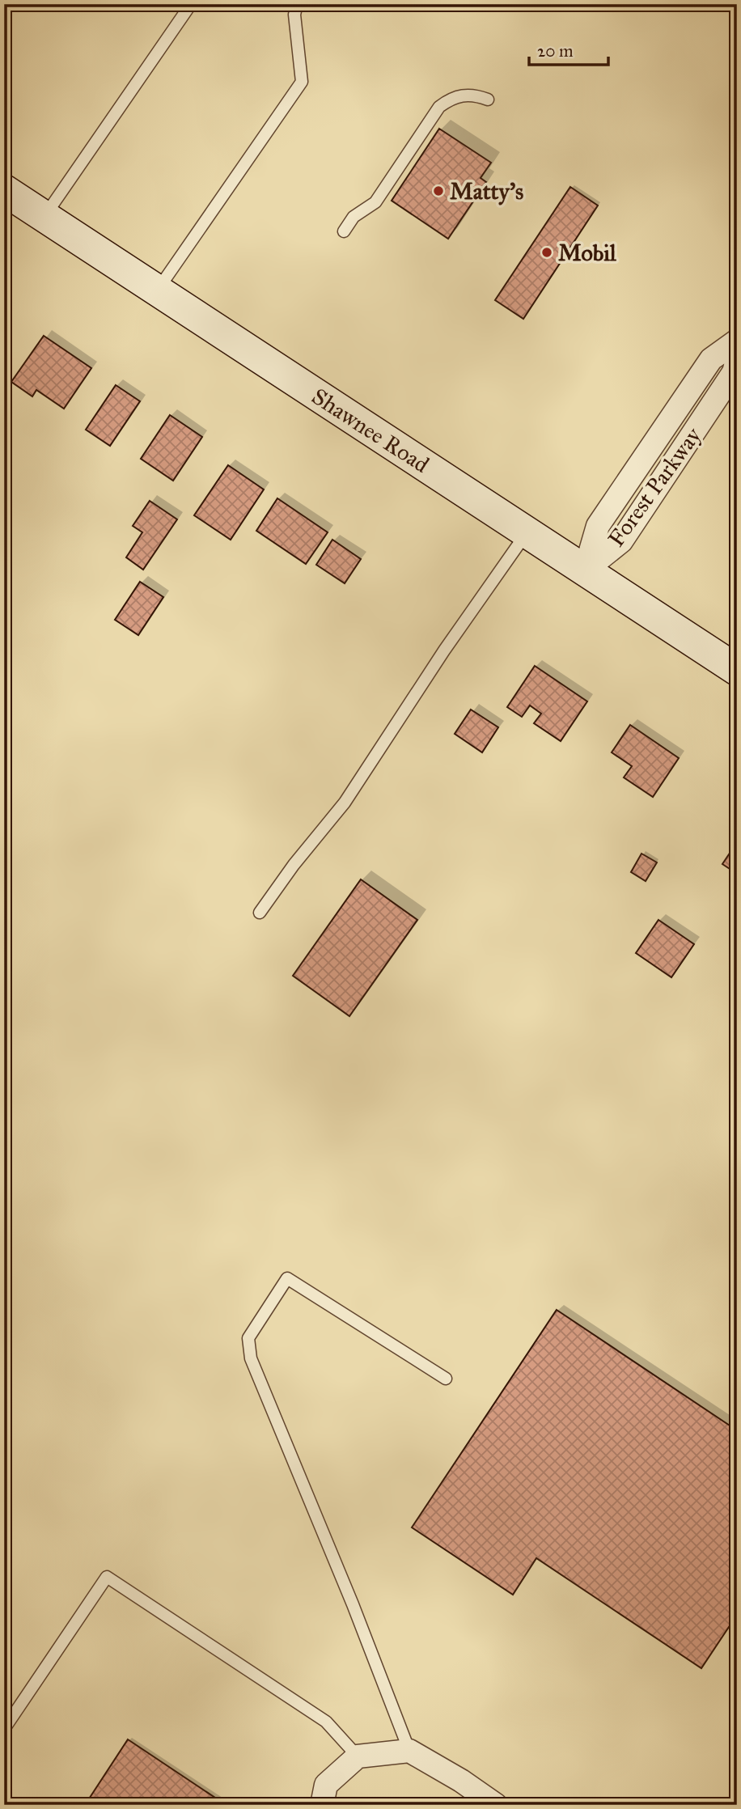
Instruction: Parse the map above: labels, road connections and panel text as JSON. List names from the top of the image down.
{
  "streets": {
    "main road": ["Shawnee Road"],
    "street": ["Forest Parkway"]
  },
  "crossings": [
    ["Shawnee Road", "Forest Parkway"]
  ],
  "places": ["Matty's", "Mobil"],
  "scale_bar": "20 m"
}
